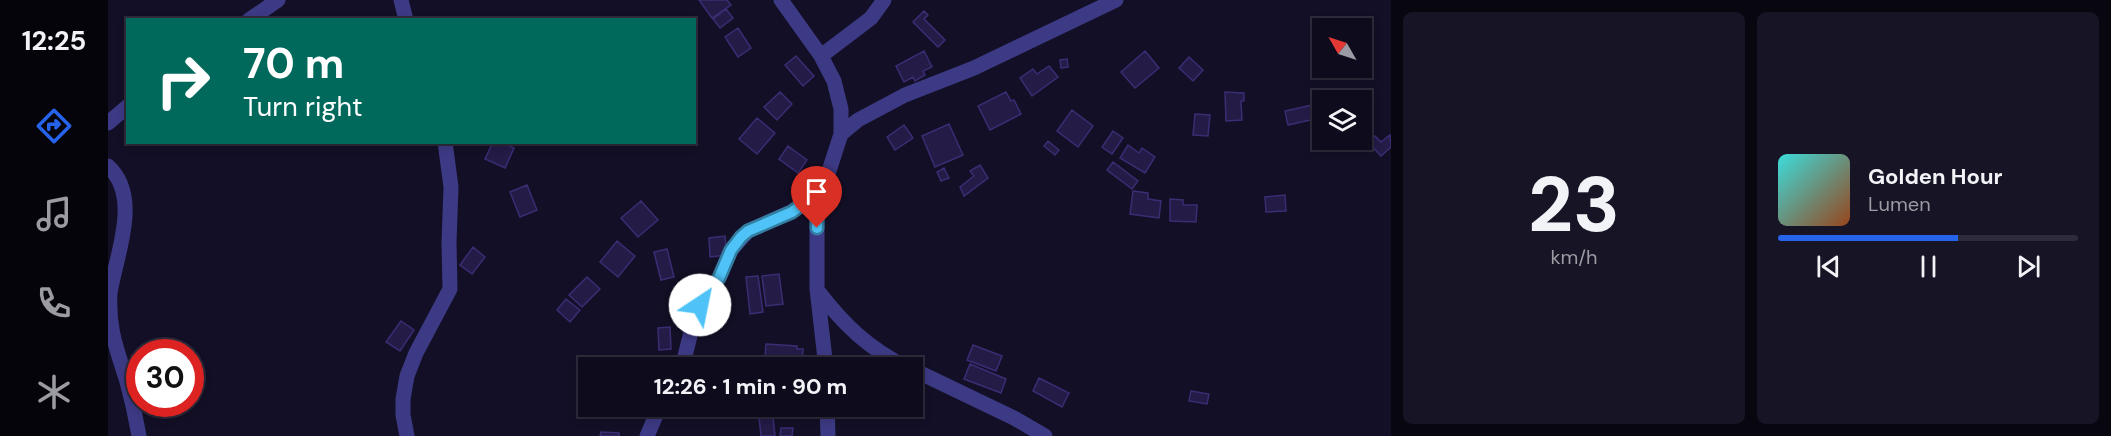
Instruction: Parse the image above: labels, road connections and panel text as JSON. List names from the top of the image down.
{
  "north": "top left",
  "page": {
    "tabs": "12:25",
    "tile": ["23", "km/h"],
    "turn": ["70 m", "Turn right"],
    "song": ["Golden Hour", "Lumen"],
    "limit": "30",
    "trip": "12:26 · 1 min · 90 m"
  }
}
